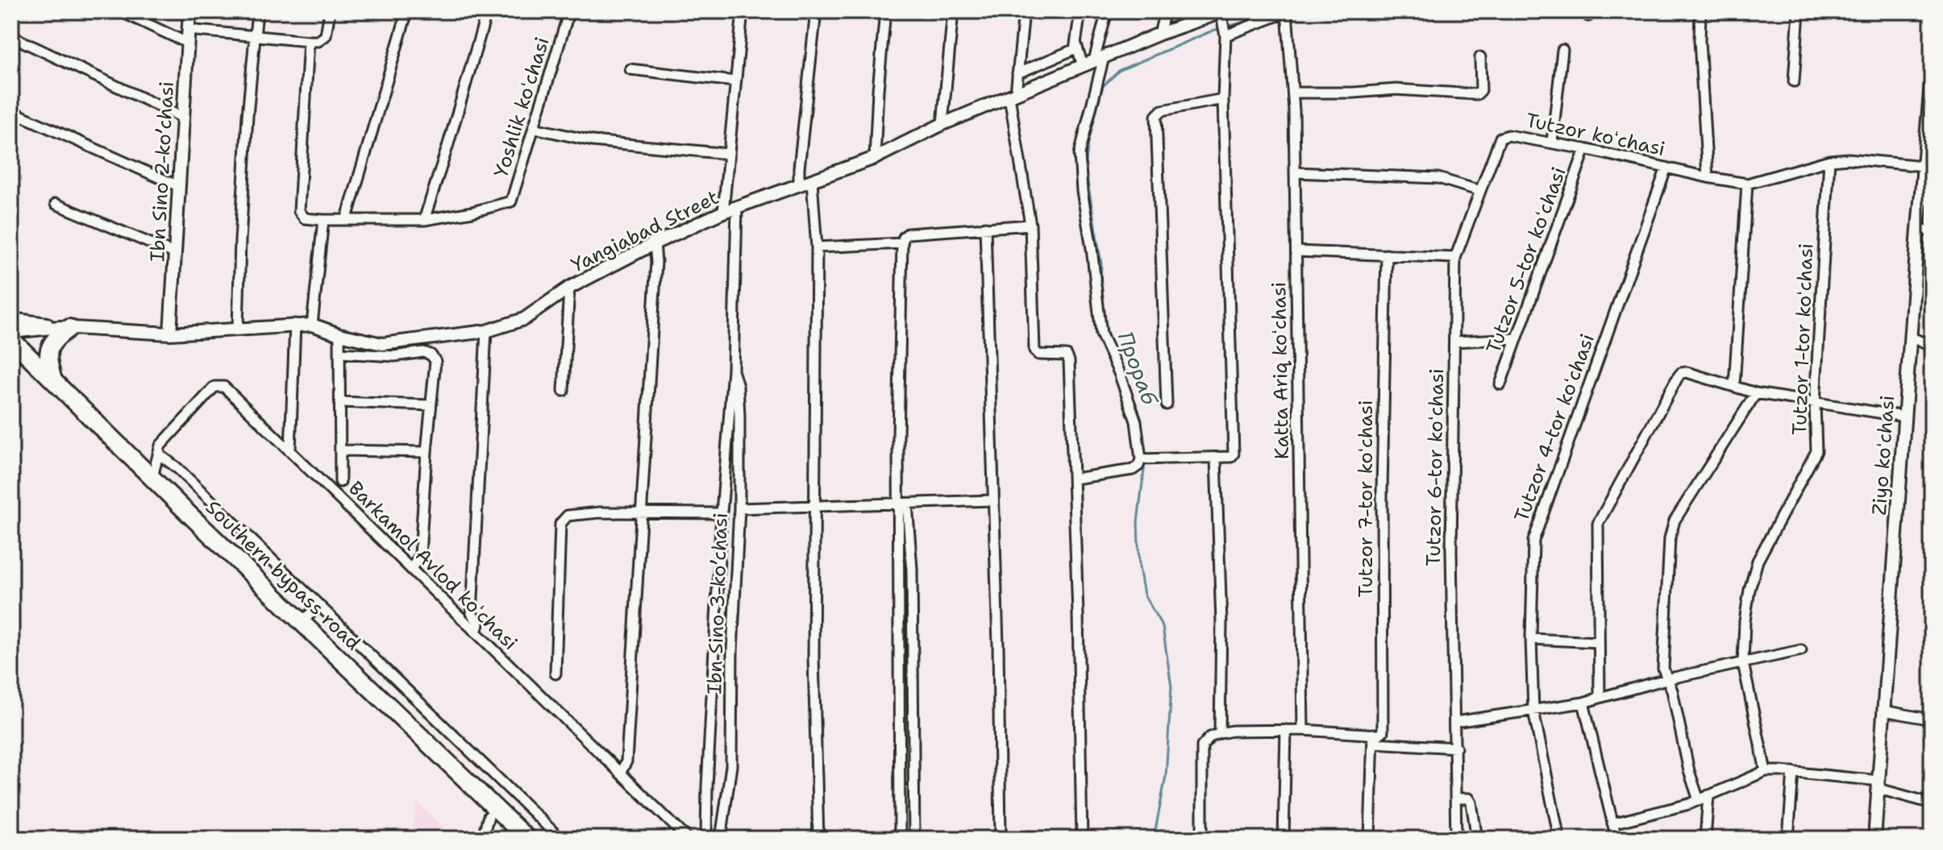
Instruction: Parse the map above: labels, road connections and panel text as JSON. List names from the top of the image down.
{
  "streets": {
    "highway": ["Southern bypass road"],
    "street": [
      "Yoshlik koʻchasi",
      "Tutzor koʻchasi",
      "Ibn Sino 2-koʼchasi",
      "Yangiabad Street",
      "Tutzor 5-tor koʻchasi",
      "Tutzor 1-tor koʻchasi",
      "Katta Ariq koʻchasi",
      "Tutzor 4-tor koʻchasi",
      "Ziyo koʻchasi",
      "Tutzor 6-tor koʻchasi",
      "Tutzor 7-tor koʻchasi",
      "Barkamol Avlod koʻchasi",
      "Ibn Sino 3-koʼchasi"
    ]
  },
  "crossings": [
    ["Tutzor koʻchasi", "Tutzor 5-tor koʻchasi"],
    ["Tutzor koʻchasi", "Tutzor 1-tor koʻchasi"],
    ["Tutzor koʻchasi", "Tutzor 4-tor koʻchasi"],
    ["Tutzor koʻchasi", "Ziyo koʻchasi"],
    ["Tutzor koʻchasi", "Tutzor 6-tor koʻchasi"],
    ["Ibn Sino 2-koʼchasi", "Yangiabad Street"],
    ["Yangiabad Street", "Ibn Sino 3-koʼchasi"],
    ["Barkamol Avlod koʻchasi", "Southern bypass road"]
  ],
  "water": ["Прораб"]
}
